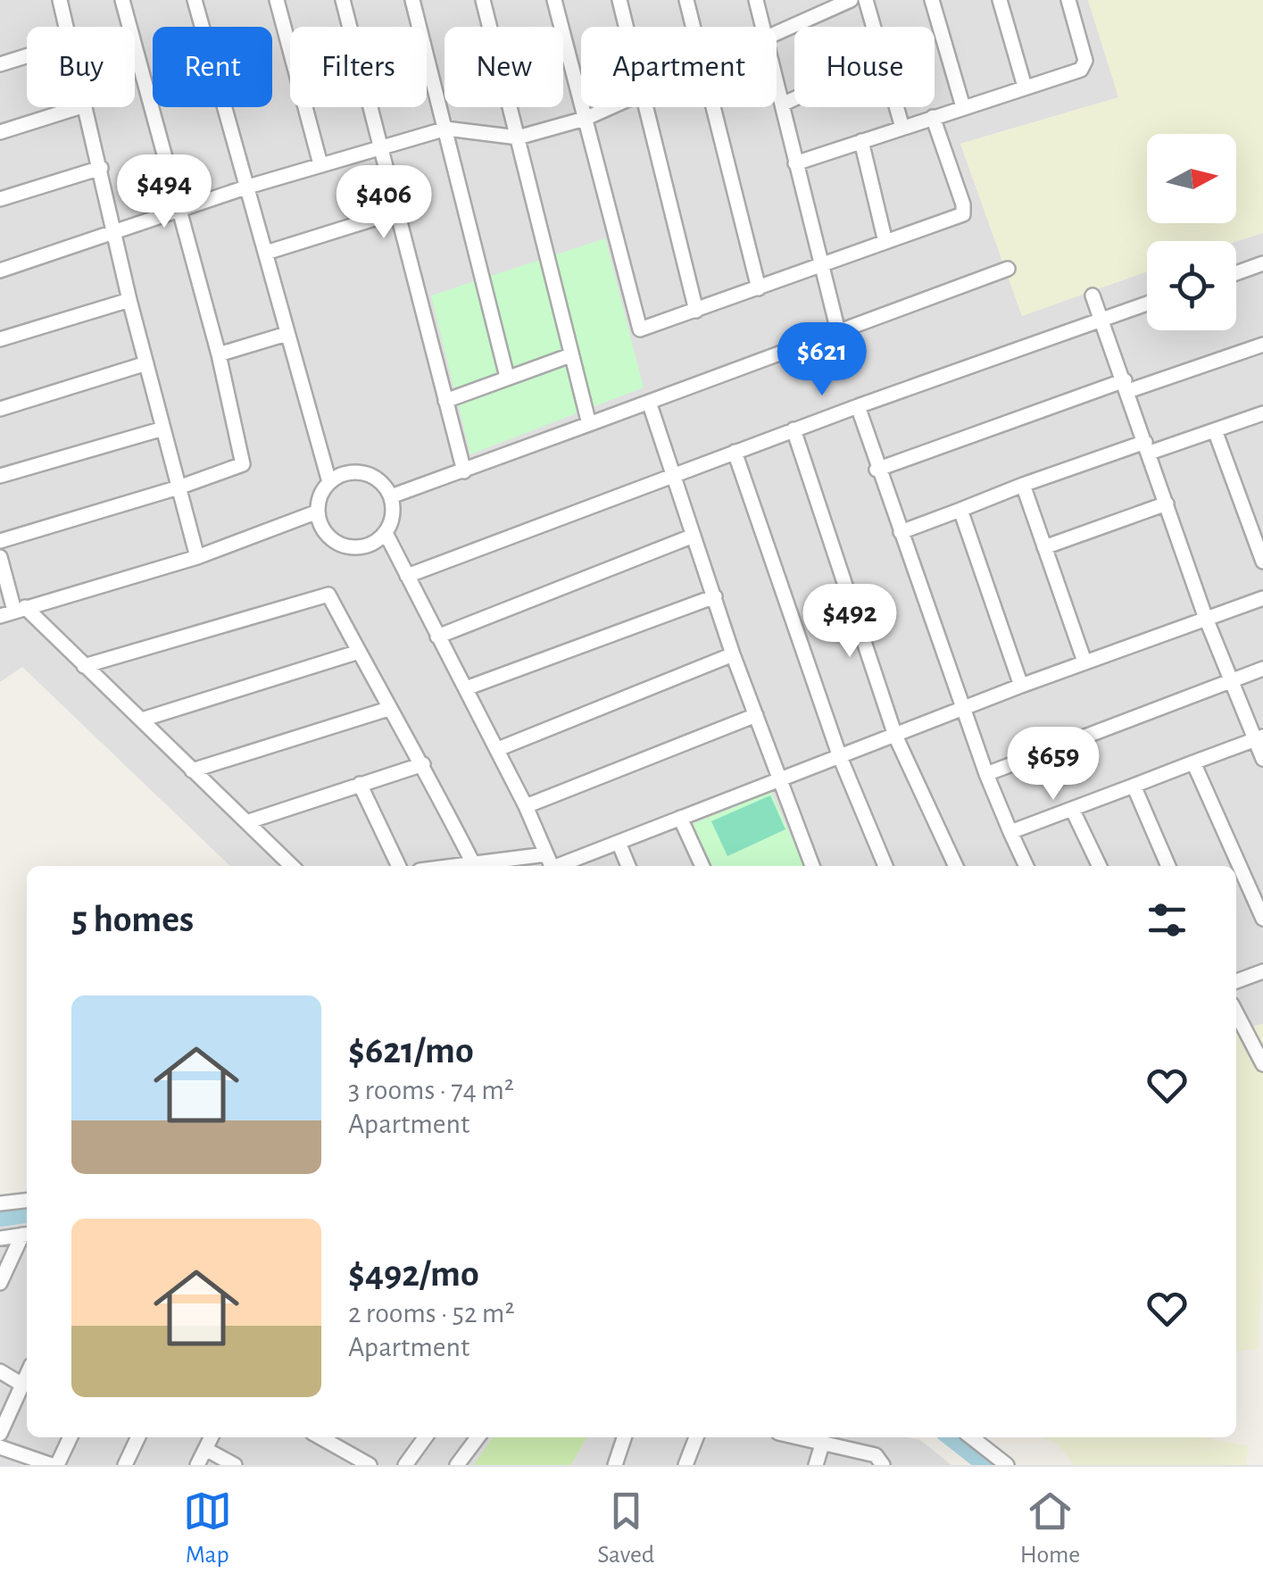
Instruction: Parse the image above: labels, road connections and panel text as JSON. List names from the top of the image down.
{
  "north": "right",
  "page": {
    "chip": [
      "Buy",
      "Rent",
      "Filters",
      "New",
      "Apartment",
      "House"
    ],
    "price": [
      "$494",
      "$406",
      "$621",
      "$492",
      "$659"
    ],
    "heading": "5 homes",
    "list": [
      {
        "name": "$621/mo",
        "note": "3 rooms · 74 m² · Apartment"
      },
      {
        "name": "$492/mo",
        "note": "2 rooms · 52 m² · Apartment"
      }
    ],
    "tabs": ["Map", "Saved", "Home"]
  }
}
